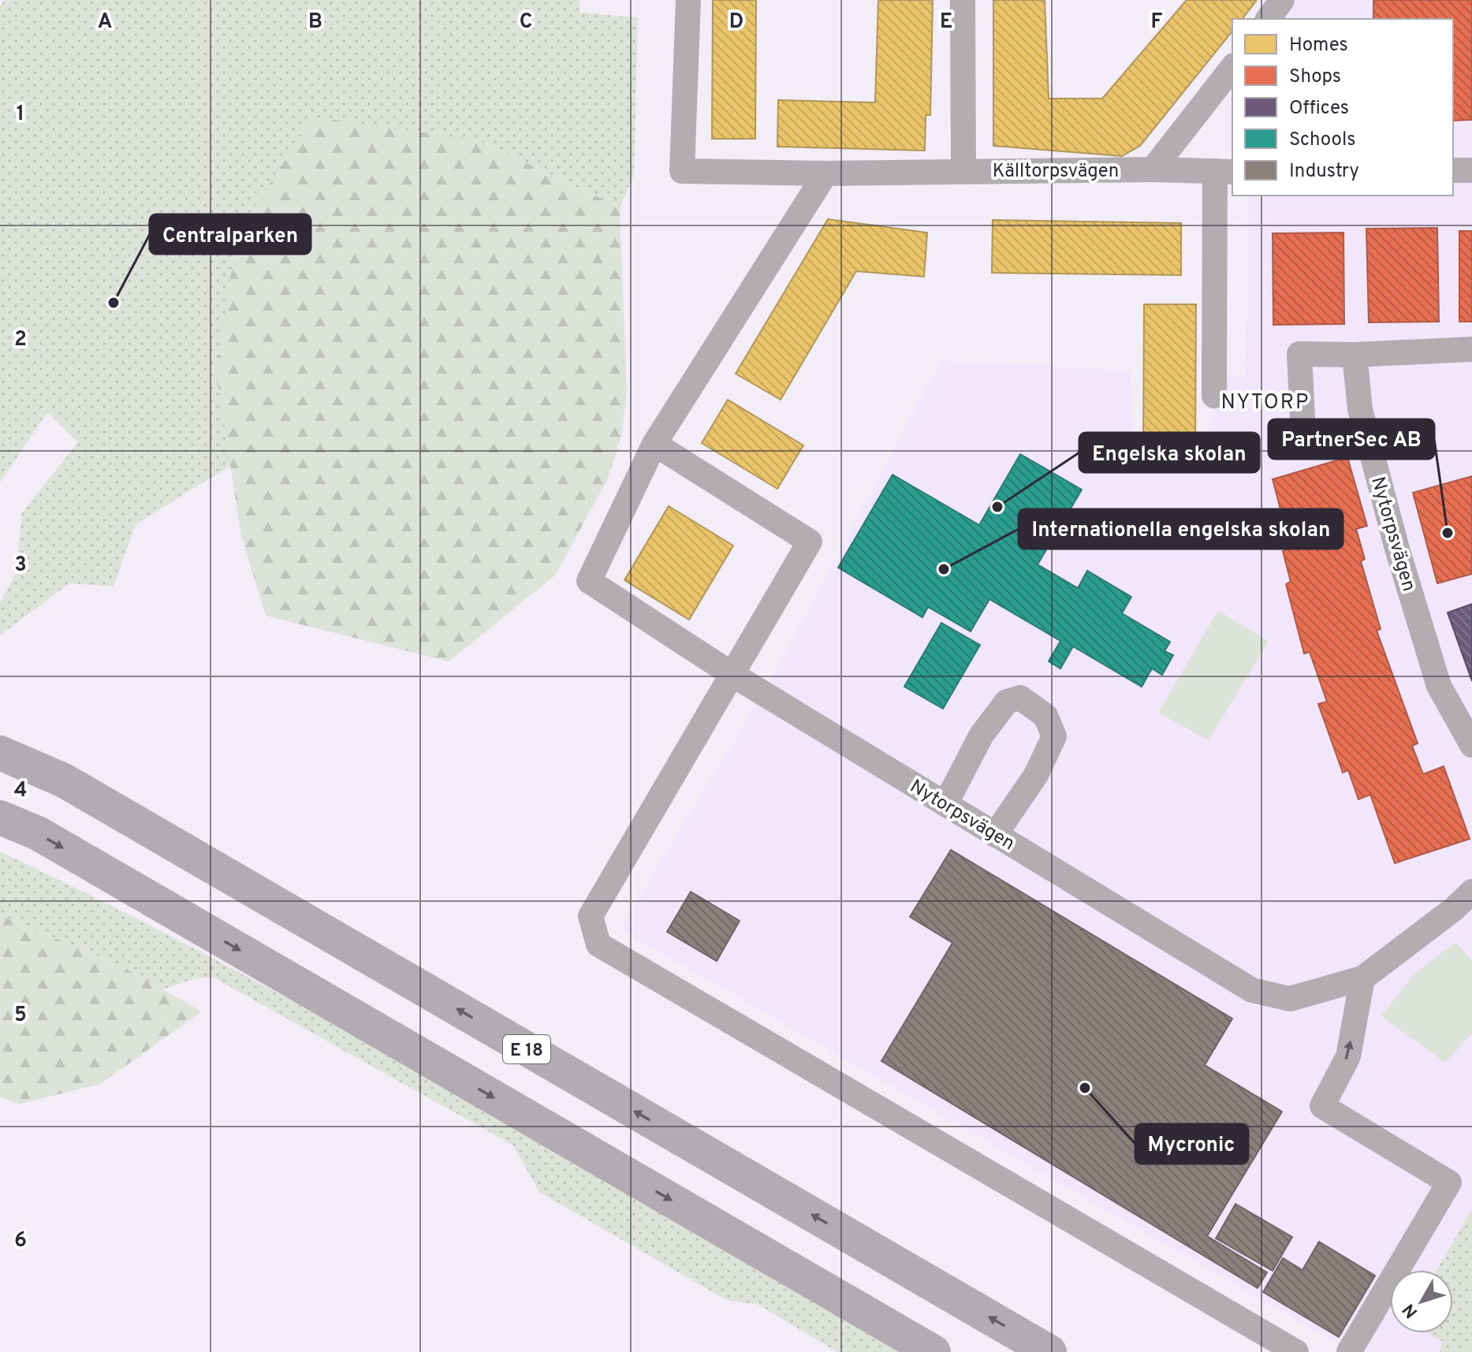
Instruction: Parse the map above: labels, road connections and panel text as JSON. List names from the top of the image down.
{
  "streets": {
    "highway": ["E 18"],
    "street": ["Källtorpsvägen", "Nytorpsvägen"]
  },
  "districts": ["NYTORP"],
  "places": [
    "Centralparken",
    "Engelska skolan",
    "PartnerSec AB",
    "Internationella engelska skolan",
    "Mycronic"
  ],
  "legend": [
    "Homes",
    "Shops",
    "Offices",
    "Schools",
    "Industry"
  ],
  "north": "bottom left",
  "grid": {
    "columns": [
      "A",
      "B",
      "C",
      "D",
      "E",
      "F"
    ],
    "rows": [
      "1",
      "2",
      "3",
      "4",
      "5",
      "6"
    ]
  }
}
